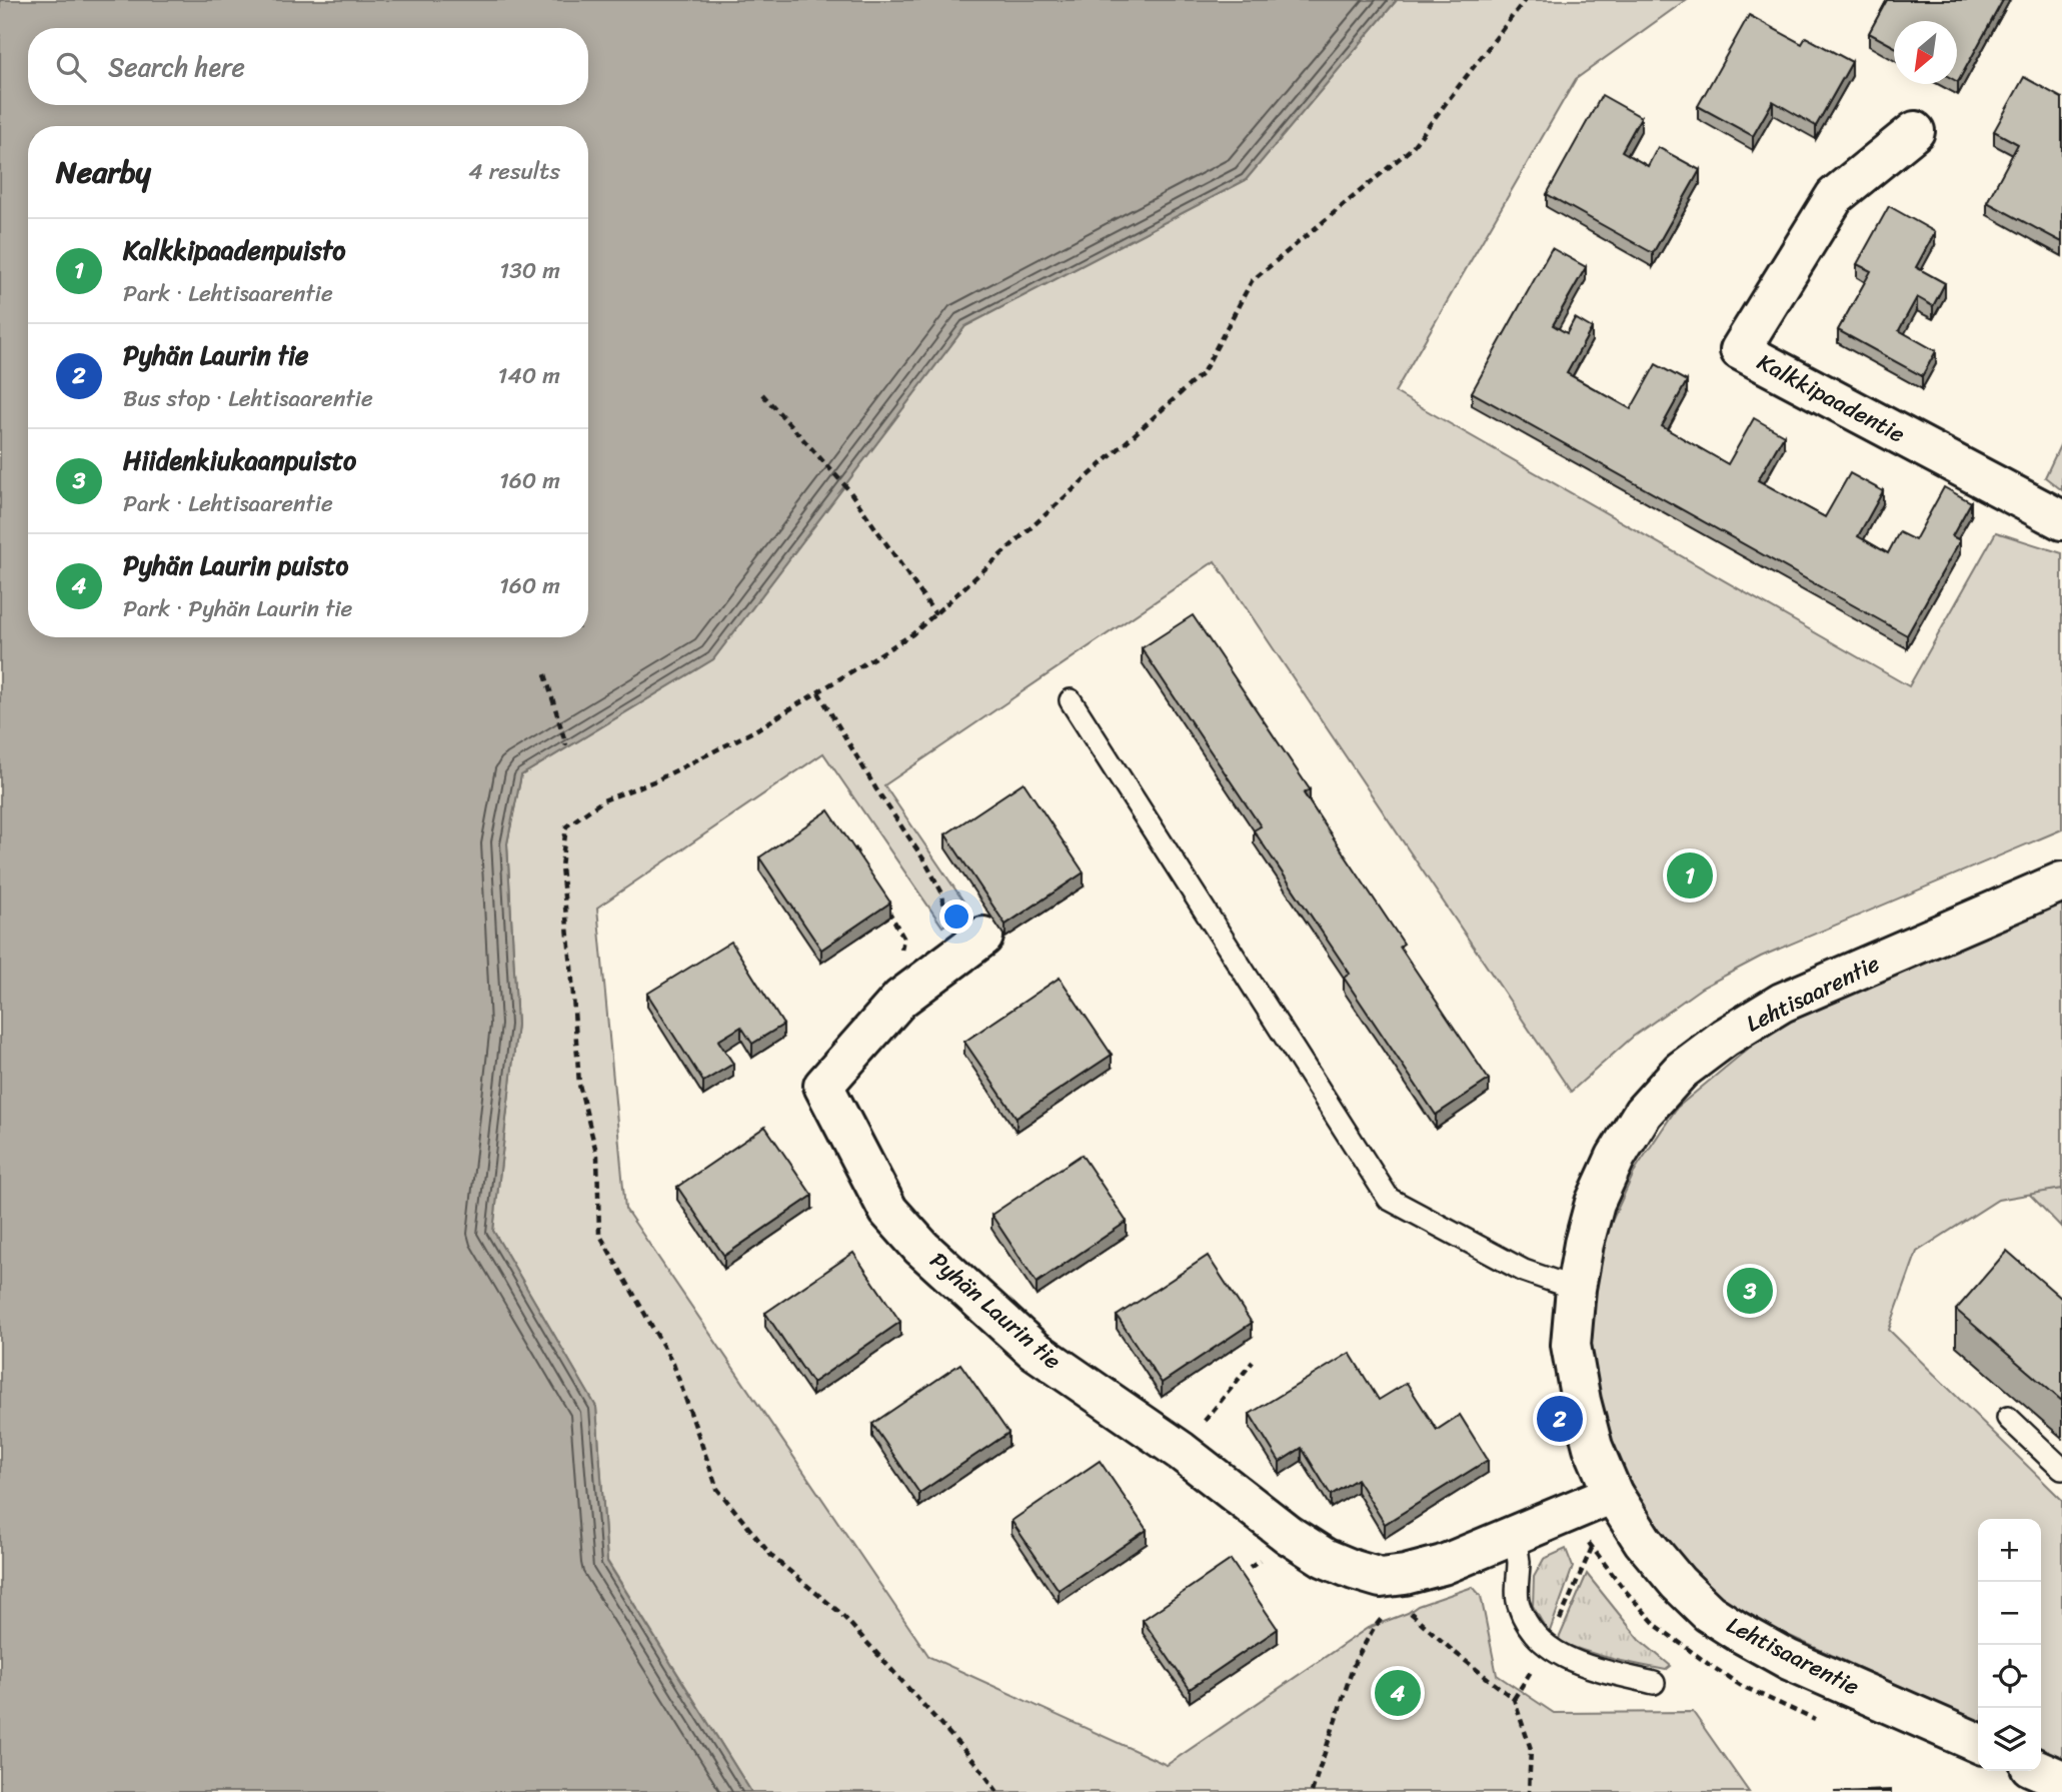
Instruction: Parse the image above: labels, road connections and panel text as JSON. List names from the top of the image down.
{
  "streets": {
    "street": ["Kalkkipaadentie", "Lehtisaarentie", "Pyhän Laurin tie"]
  },
  "crossings": [
    ["Lehtisaarentie", "Pyhän Laurin tie"]
  ],
  "north": "bottom left",
  "page": {
    "search": "Search here",
    "heading": ["Nearby", "4 results"],
    "list": [
      {
        "mark": "1",
        "name": "Kalkkipaadenpuisto",
        "note": "Park · Lehtisaarentie",
        "value": "130 m"
      },
      {
        "mark": "2",
        "name": "Pyhän Laurin tie",
        "note": "Bus stop · Lehtisaarentie",
        "value": "140 m"
      },
      {
        "mark": "3",
        "name": "Hiidenkiukaanpuisto",
        "note": "Park · Lehtisaarentie",
        "value": "160 m"
      },
      {
        "mark": "4",
        "name": "Pyhän Laurin puisto",
        "note": "Park · Pyhän Laurin tie",
        "value": "160 m"
      }
    ],
    "pins": [
      "1",
      "3",
      "2",
      "4"
    ],
    "map_buttons": ["+", "−"]
  }
}
